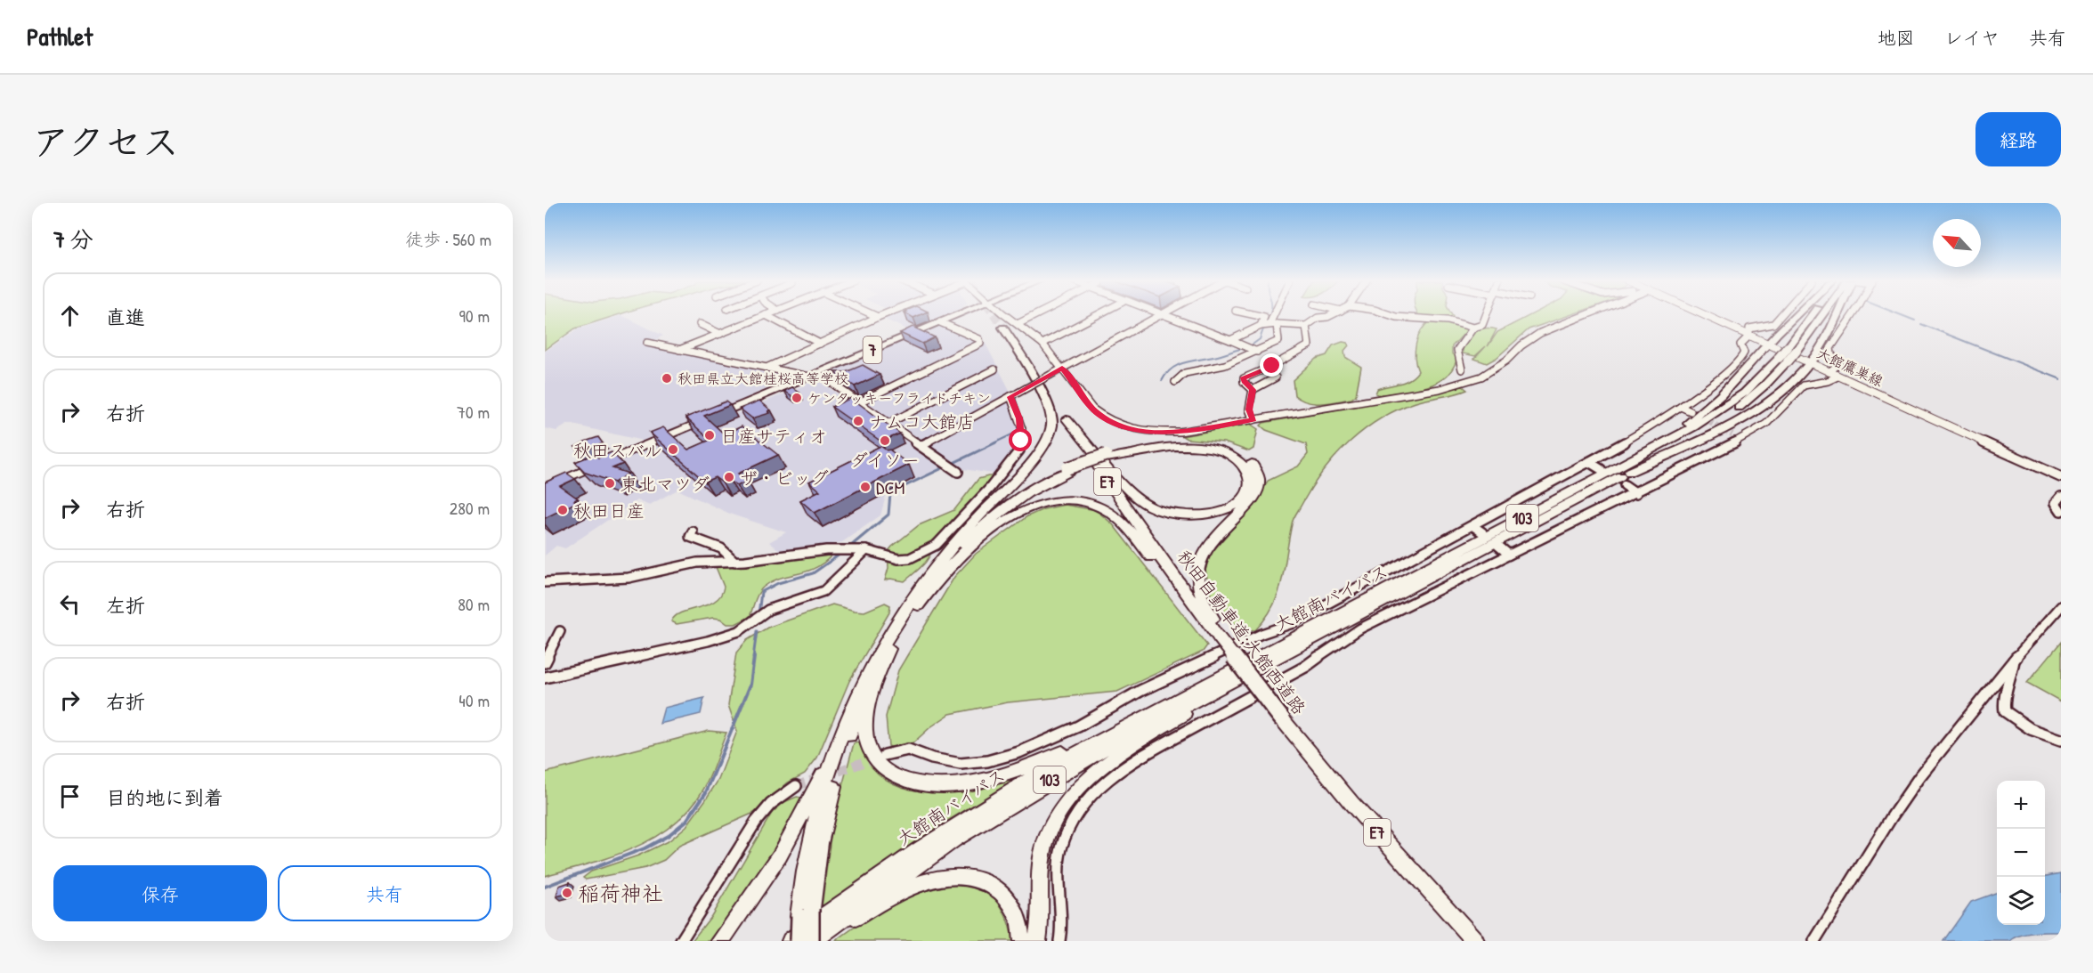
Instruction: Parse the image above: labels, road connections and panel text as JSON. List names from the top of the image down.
{
  "streets": {
    "highway": [
      "7",
      "E7",
      "103",
      "大館南バイパス",
      "秋田自動車道;大館西道路"
    ],
    "main road": ["大館鷹巣線"]
  },
  "places": [
    "秋田県立大館桂桜高等学校",
    "ケンタッキーフライドチキン",
    "ナムコ大館店",
    "日産サティオ",
    "ダイソー",
    "秋田スバル",
    "ザ・ビッグ",
    "東北マツダ",
    "DCM",
    "秋田日産",
    "稲荷神社"
  ],
  "north": "top left",
  "page": {
    "header": "Pathlet",
    "nav": ["地図", "レイヤ", "共有"],
    "title": "アクセス",
    "buttons": [
      "経路",
      ["保存", "共有"]
    ],
    "heading": ["7 分", "徒歩 · 560 m"],
    "list": [
      ["直進", "90 m"],
      ["右折", "70 m"],
      ["右折", "280 m"],
      ["左折", "80 m"],
      ["右折", "40 m"],
      "目的地に到着"
    ],
    "map_buttons": ["+", "−"]
  }
}
